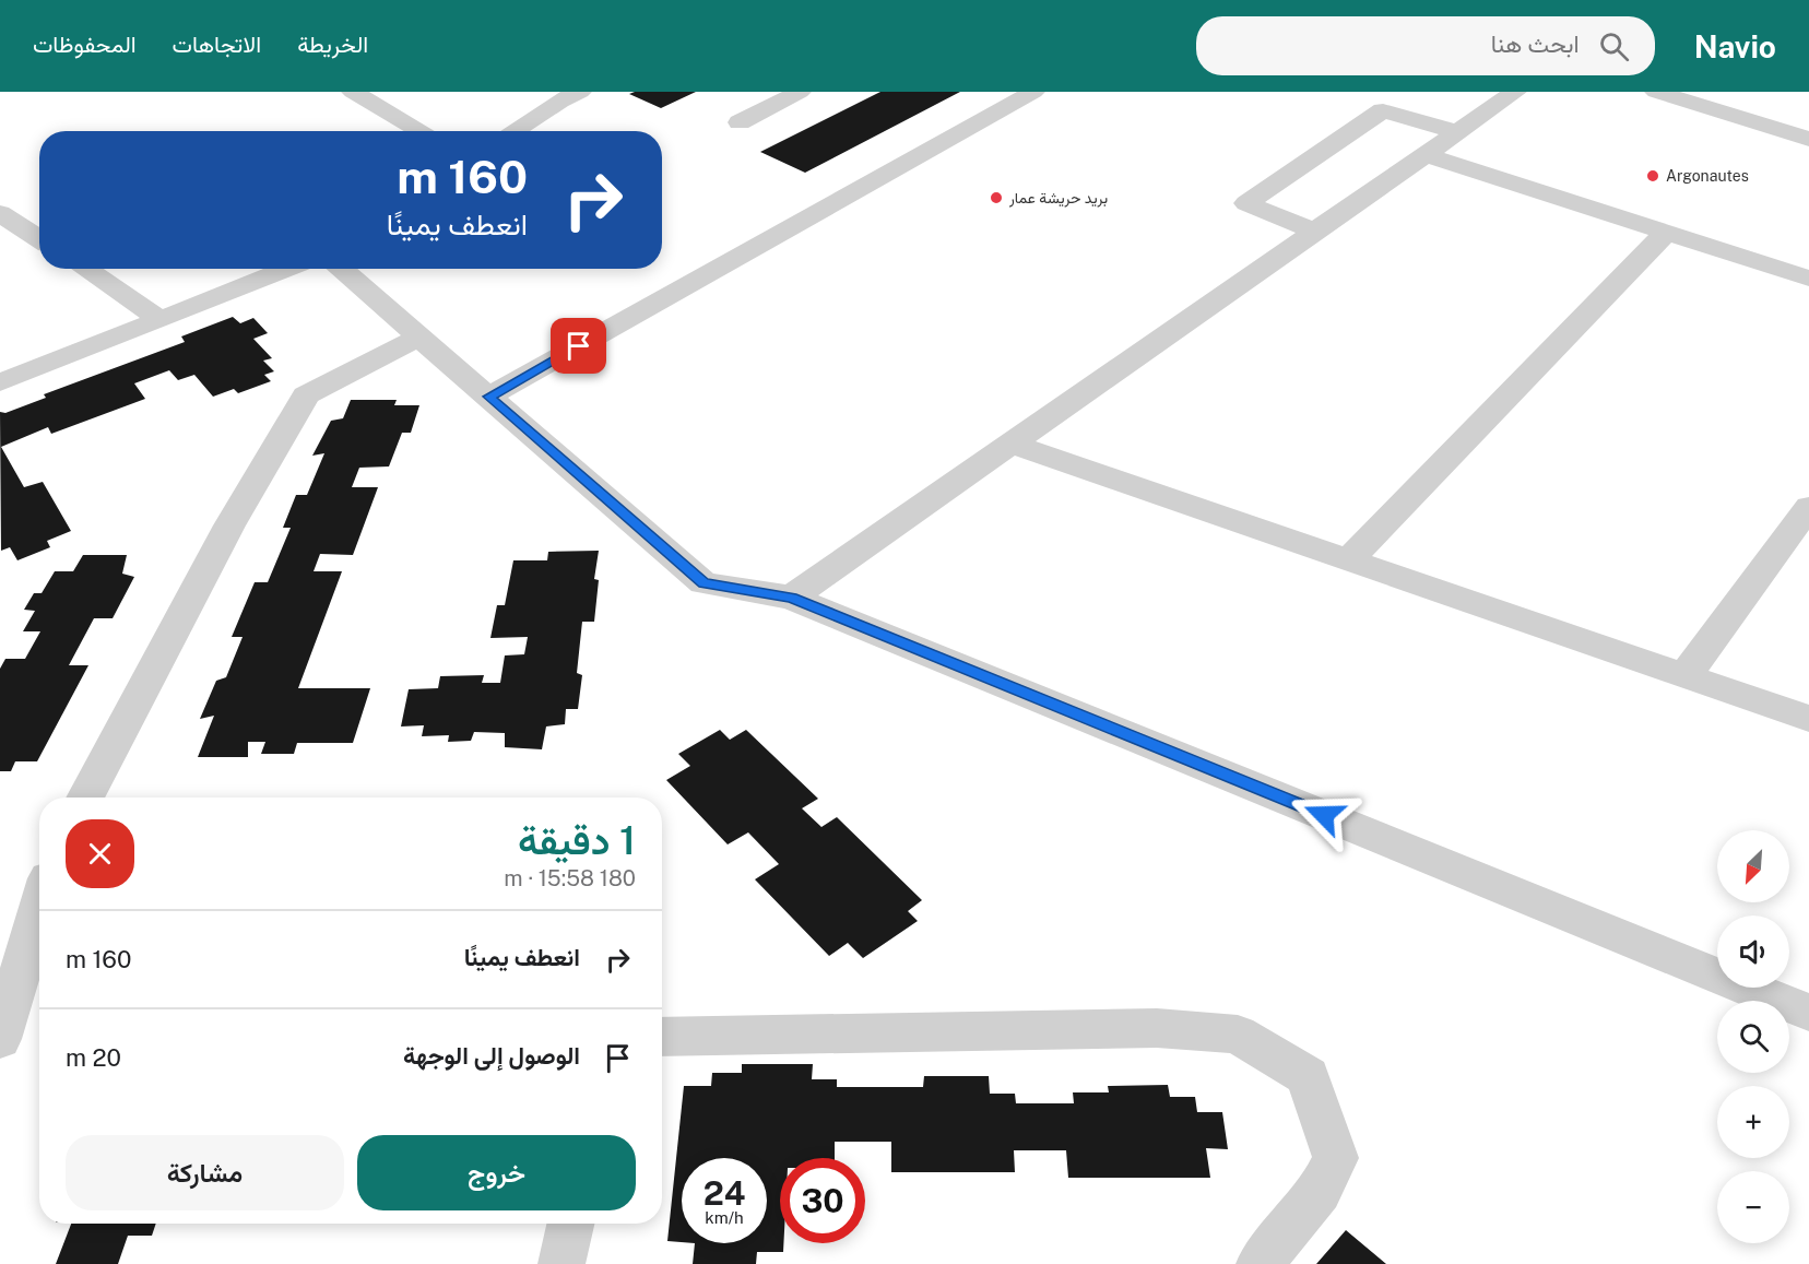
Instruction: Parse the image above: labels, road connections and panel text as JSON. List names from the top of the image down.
{
  "places": ["Argonautes", "بريد حريشة عمار"],
  "north": "bottom left",
  "page": {
    "header": "Navio",
    "search": "ابحث هنا",
    "nav": ["الخريطة", "الاتجاهات", "المحفوظات"],
    "turn": ["160 m", "انعطف يمينًا"],
    "heading": ["1 دقيقة", "180 m · 15:58"],
    "map_buttons": ["+", "−"],
    "list": [
      {
        "name": "انعطف يمينًا",
        "value": "160 m"
      },
      {
        "name": "الوصول إلى الوجهة",
        "value": "20 m"
      }
    ],
    "buttons": ["خروج", "مشاركة"],
    "speed": "24 km/h",
    "limit": "30"
  }
}
